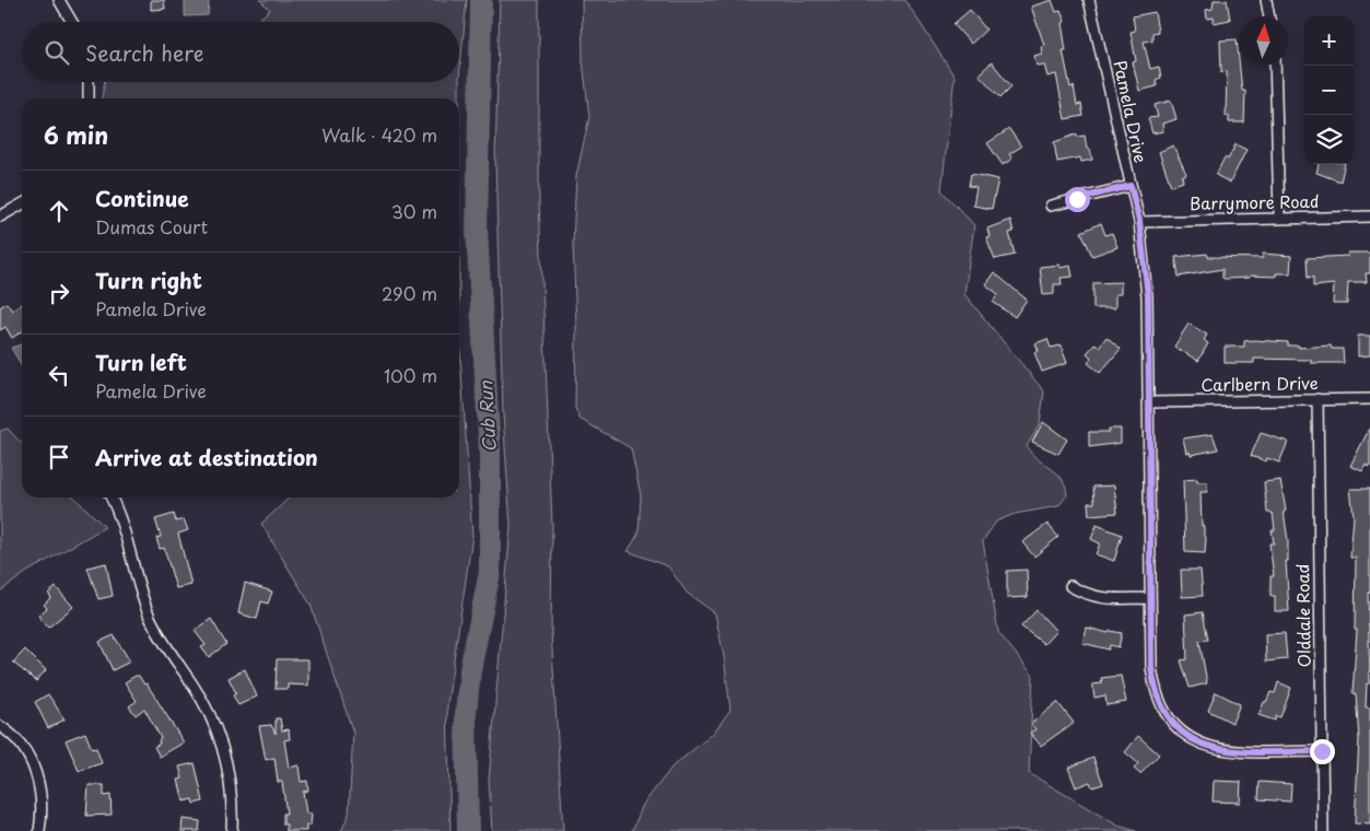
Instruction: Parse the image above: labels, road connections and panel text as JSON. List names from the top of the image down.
{
  "streets": {
    "street": [
      "Pamela Drive",
      "Barrymore Road",
      "Carlbern Drive",
      "Olddale Road"
    ]
  },
  "crossings": [
    ["Pamela Drive", "Barrymore Road"],
    ["Pamela Drive", "Carlbern Drive"],
    ["Pamela Drive", "Olddale Road"],
    ["Carlbern Drive", "Olddale Road"]
  ],
  "water": ["Cub Run"],
  "north": "top",
  "page": {
    "map_buttons": ["+", "−"],
    "search": "Search here",
    "heading": ["6 min", "Walk · 420 m"],
    "list": [
      ["Continue", "Dumas Court", "30 m"],
      ["Turn right", "Pamela Drive", "290 m"],
      ["Turn left", "Pamela Drive", "100 m"],
      "Arrive at destination"
    ]
  }
}
